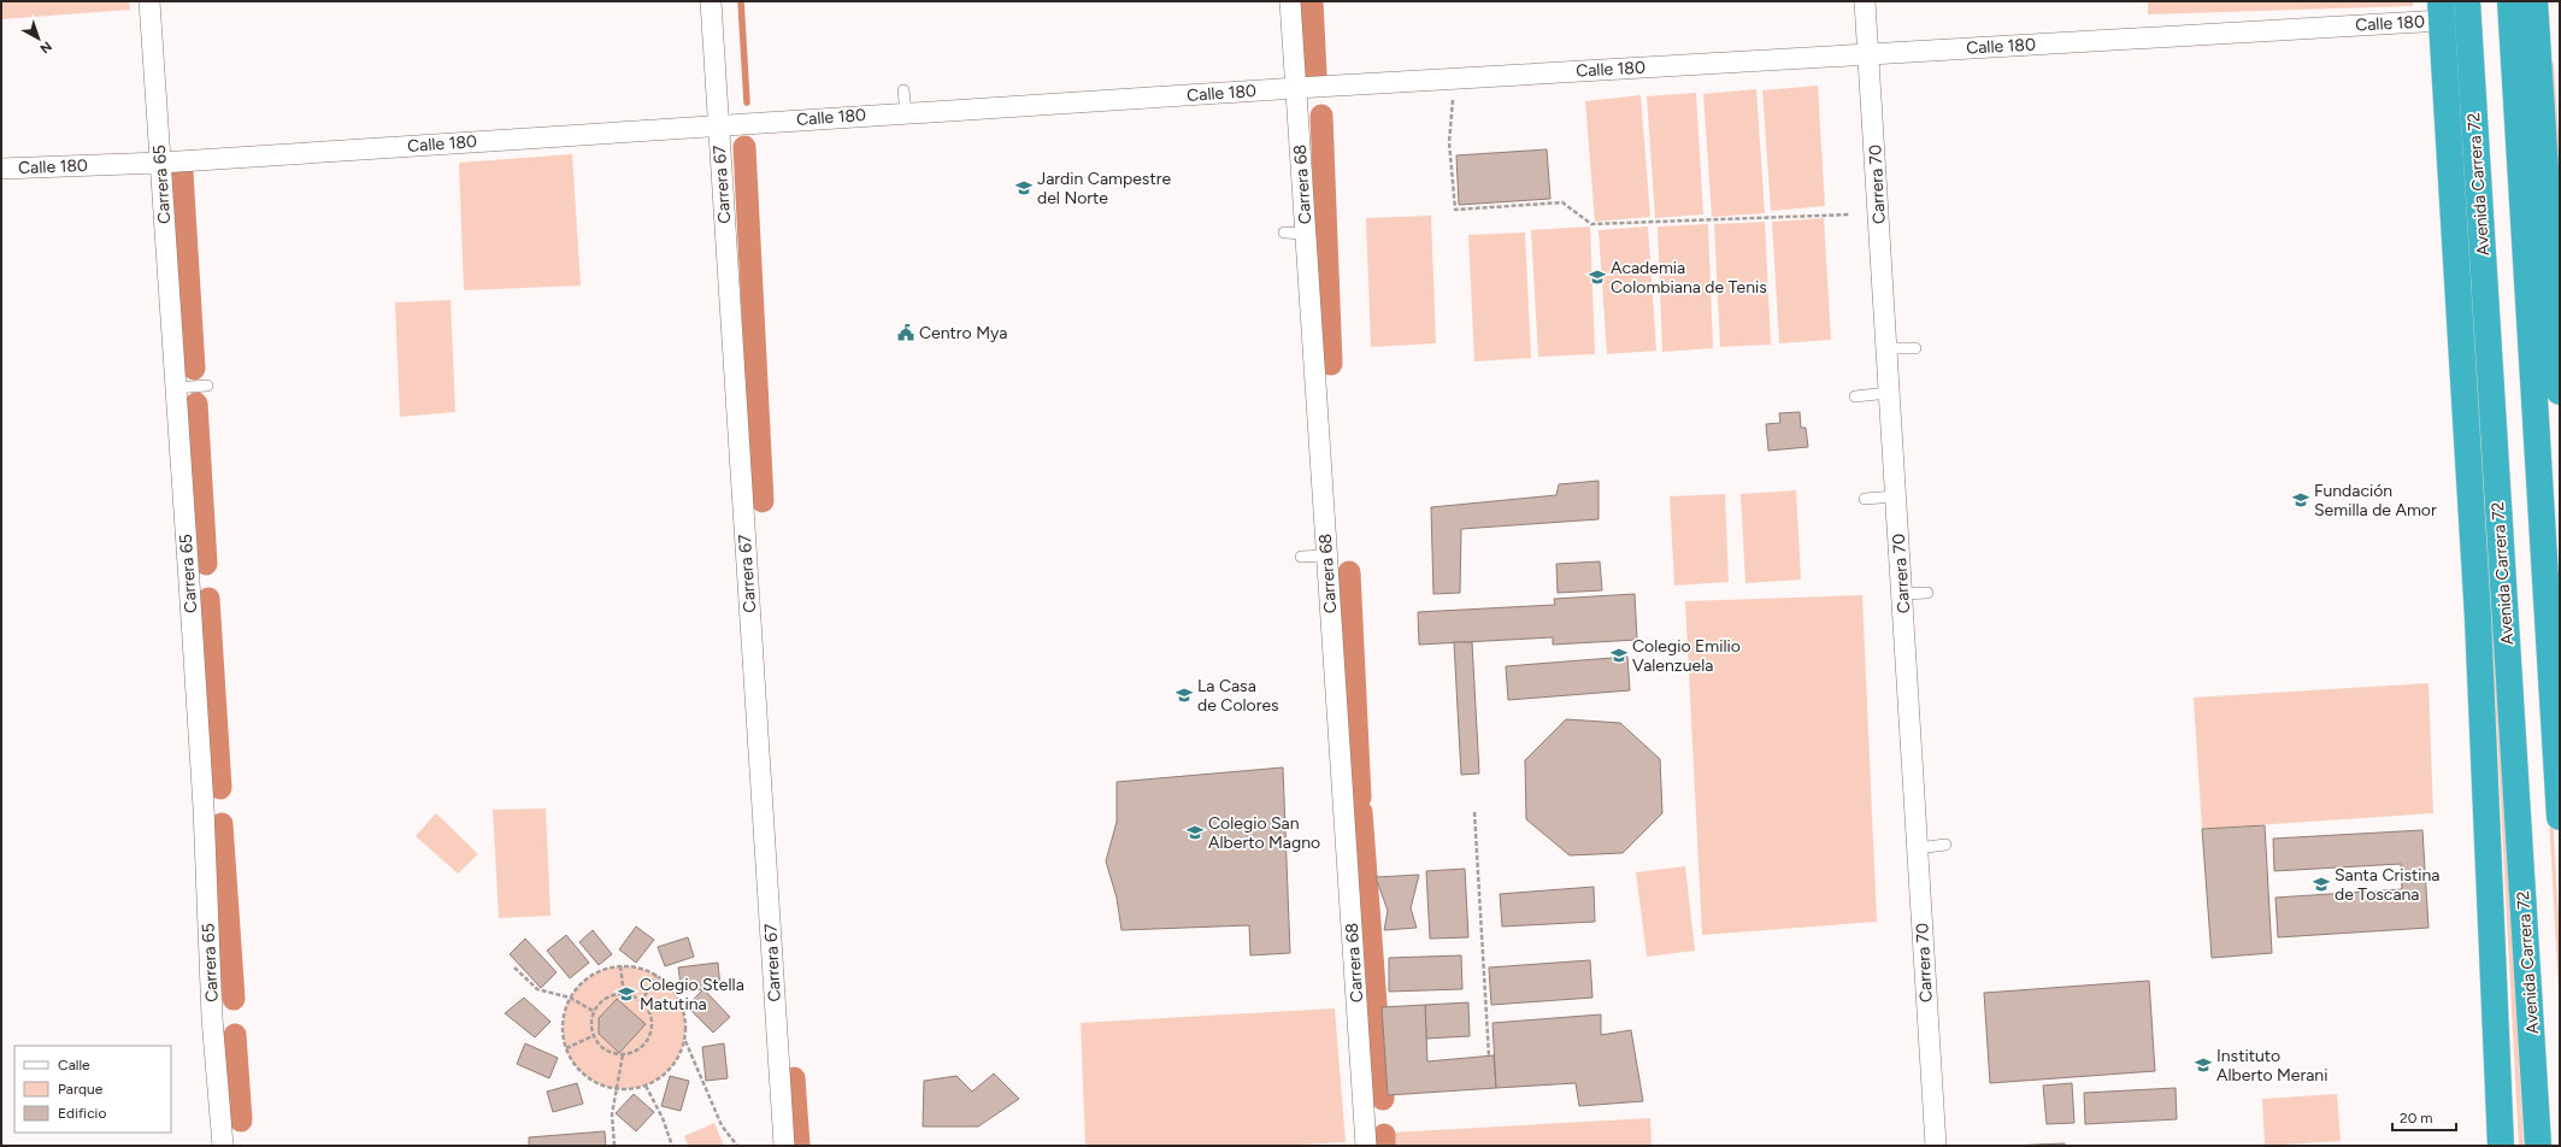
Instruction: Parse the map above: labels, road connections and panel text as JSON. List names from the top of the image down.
{
  "streets": {
    "highway": ["Avenida Carrera 72"],
    "street": [
      "Calle 180",
      "Carrera 65",
      "Carrera 67",
      "Carrera 68",
      "Carrera 70"
    ]
  },
  "crossings": [
    ["Calle 180", "Carrera 65"],
    ["Calle 180", "Carrera 67"],
    ["Calle 180", "Carrera 68"],
    ["Calle 180", "Carrera 70"],
    ["Calle 180", "Avenida Carrera 72"]
  ],
  "places": {
    "school or university": [
      "Jardin Campestre del Norte",
      "Academia Colombiana de Tenis",
      "Fundación Semilla de Amor",
      "Colegio Emilio Valenzuela",
      "La Casa de Colores",
      "Colegio San Alberto Magno",
      "Santa Cristina de Toscana",
      "Colegio Stella Matutina",
      "Instituto Alberto Merani"
    ],
    "public building": ["Centro Mya"]
  },
  "legend": ["Calle", "Parque", "Edificio"],
  "scale_bar": "20 m",
  "north": "bottom right"
}
